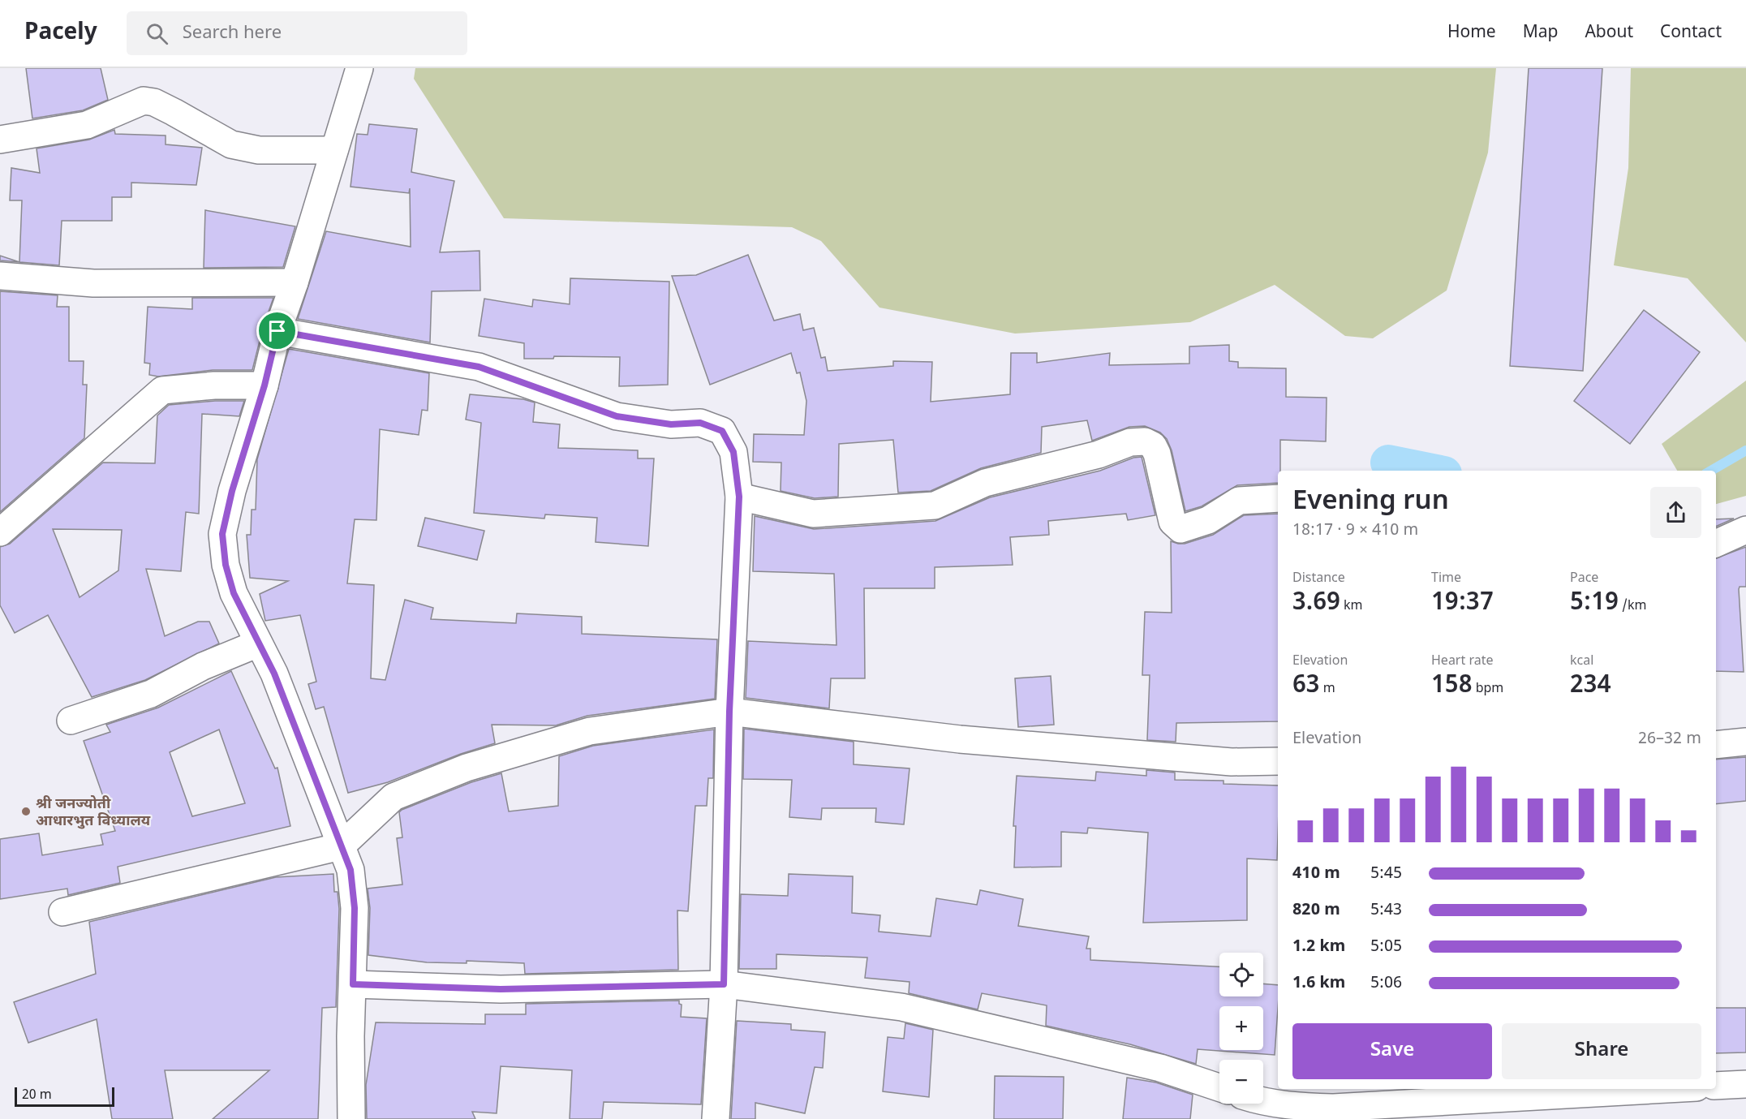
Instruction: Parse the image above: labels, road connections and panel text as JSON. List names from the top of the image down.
{
  "places": ["श्री जनज्योती आधारभुत विध्यालय"],
  "scale_bar": "20 m",
  "page": {
    "header": "Pacely",
    "search": "Search here",
    "nav": [
      "Home",
      "Map",
      "About",
      "Contact"
    ],
    "heading": ["Evening run", "18:17 · 9 × 410 m"],
    "stats": [
      ["Distance", "3.69 km"],
      ["Time", "19:37"],
      ["Pace", "5:19 /km"],
      ["Elevation", "63 m"],
      ["Heart rate", "158 bpm"],
      ["kcal", "234"]
    ],
    "chart": ["Elevation", "26–32 m"],
    "list": [
      {
        "name": "410 m",
        "note": "5:45"
      },
      {
        "name": "820 m",
        "note": "5:43"
      },
      {
        "name": "1.2 km",
        "note": "5:05"
      },
      {
        "name": "1.6 km",
        "note": "5:06"
      }
    ],
    "map_buttons": ["+", "−"],
    "buttons": ["Save", "Share"],
    "scale": "20 m"
  }
}
